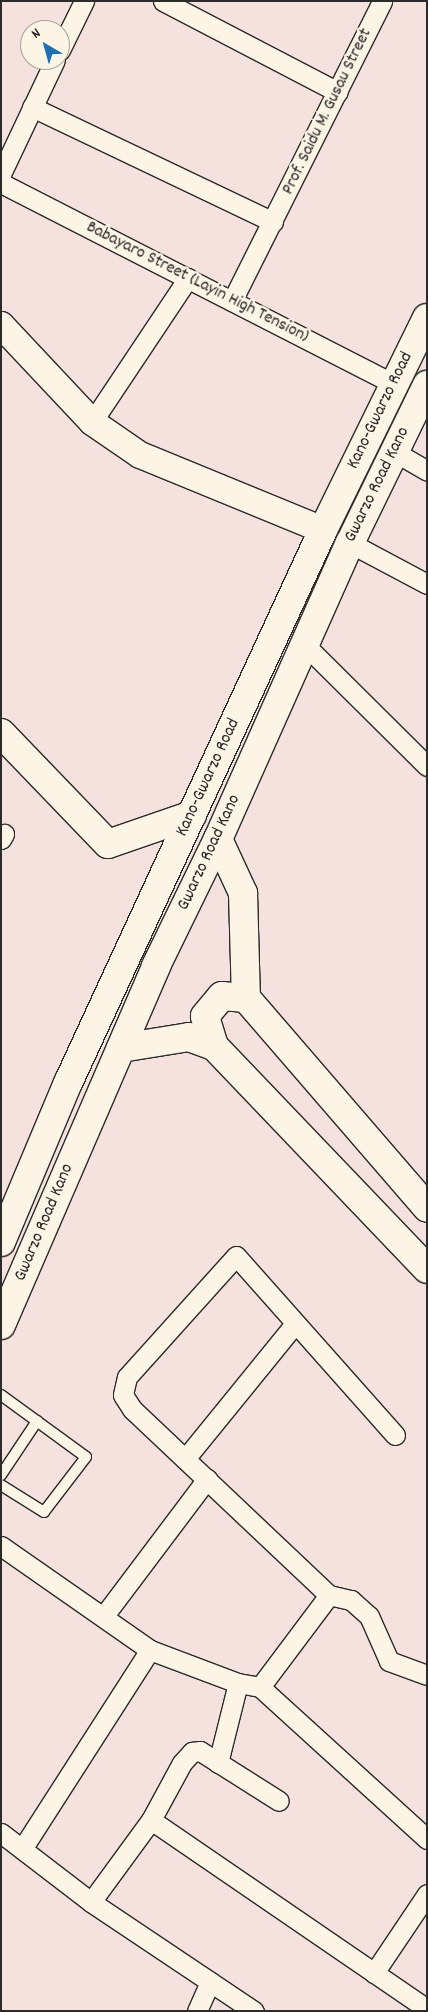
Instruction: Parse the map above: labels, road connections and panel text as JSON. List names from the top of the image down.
{
  "streets": {
    "main road": ["Kano-Gwarzo Road", "Gwarzo Road Kano"],
    "street": ["Prof. Saidu M. Gusau Street", "Babayaro Street (Layin High Tension)"]
  },
  "crossings": [
    ["Prof. Saidu M. Gusau Street", "Babayaro Street (Layin High Tension)"],
    ["Babayaro Street (Layin High Tension)", "Kano-Gwarzo Road"]
  ],
  "north": "top left"
}
